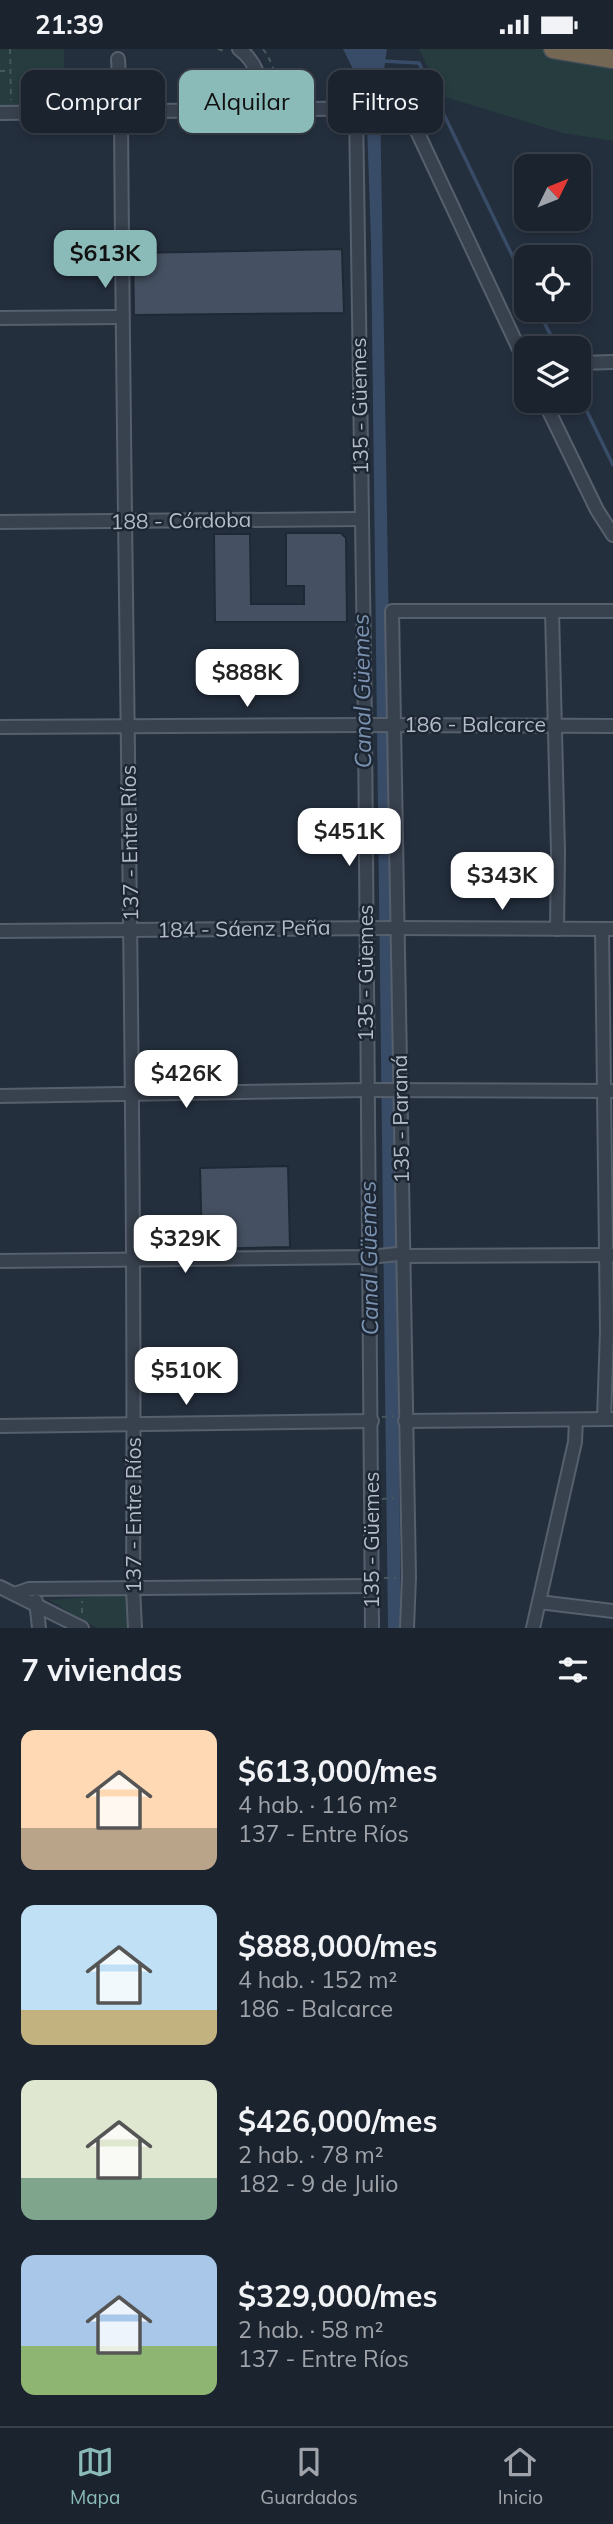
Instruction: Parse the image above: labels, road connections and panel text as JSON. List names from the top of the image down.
{
  "streets": {
    "street": [
      "135 - Güemes",
      "188 - Córdoba",
      "186 - Balcarce",
      "137 - Entre Ríos",
      "184 - Sáenz Peña",
      "135 - Paraná"
    ]
  },
  "crossings": [
    ["135 - Güemes", "188 - Córdoba"],
    ["135 - Güemes", "186 - Balcarce"],
    ["135 - Güemes", "184 - Sáenz Peña"],
    ["188 - Córdoba", "137 - Entre Ríos"],
    ["186 - Balcarce", "137 - Entre Ríos"],
    ["186 - Balcarce", "135 - Paraná"],
    ["137 - Entre Ríos", "184 - Sáenz Peña"],
    ["184 - Sáenz Peña", "135 - Paraná"]
  ],
  "water": ["Canal Güemes"],
  "north": "top right",
  "page": {
    "status": "21:39",
    "chip": ["Comprar", "Alquilar", "Filtros"],
    "price": [
      "$613K",
      "$888K",
      "$451K",
      "$343K",
      "$426K",
      "$329K",
      "$510K"
    ],
    "heading": "7 viviendas",
    "list": [
      {
        "name": "$613,000/mes",
        "note": "4 hab. · 116 m² · 137 - Entre Ríos"
      },
      {
        "name": "$888,000/mes",
        "note": "4 hab. · 152 m² · 186 - Balcarce"
      },
      {
        "name": "$426,000/mes",
        "note": "2 hab. · 78 m² · 182 - 9 de Julio"
      },
      {
        "name": "$329,000/mes",
        "note": "2 hab. · 58 m² · 137 - Entre Ríos"
      }
    ],
    "tabs": ["Mapa", "Guardados", "Inicio"]
  }
}
